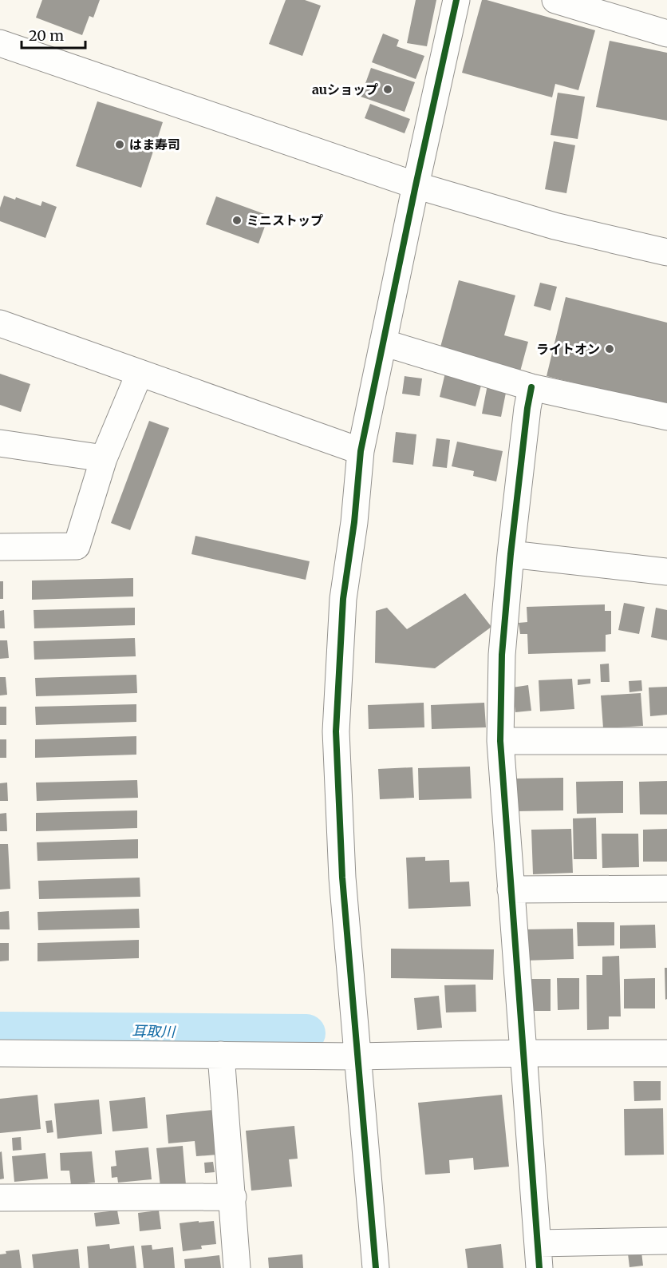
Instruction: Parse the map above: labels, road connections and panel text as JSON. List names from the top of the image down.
{
  "water": ["耳取川"],
  "places": [
    "auショップ",
    "はま寿司",
    "ミニストップ",
    "ライトオン"
  ],
  "scale_bar": "20 m"
}
